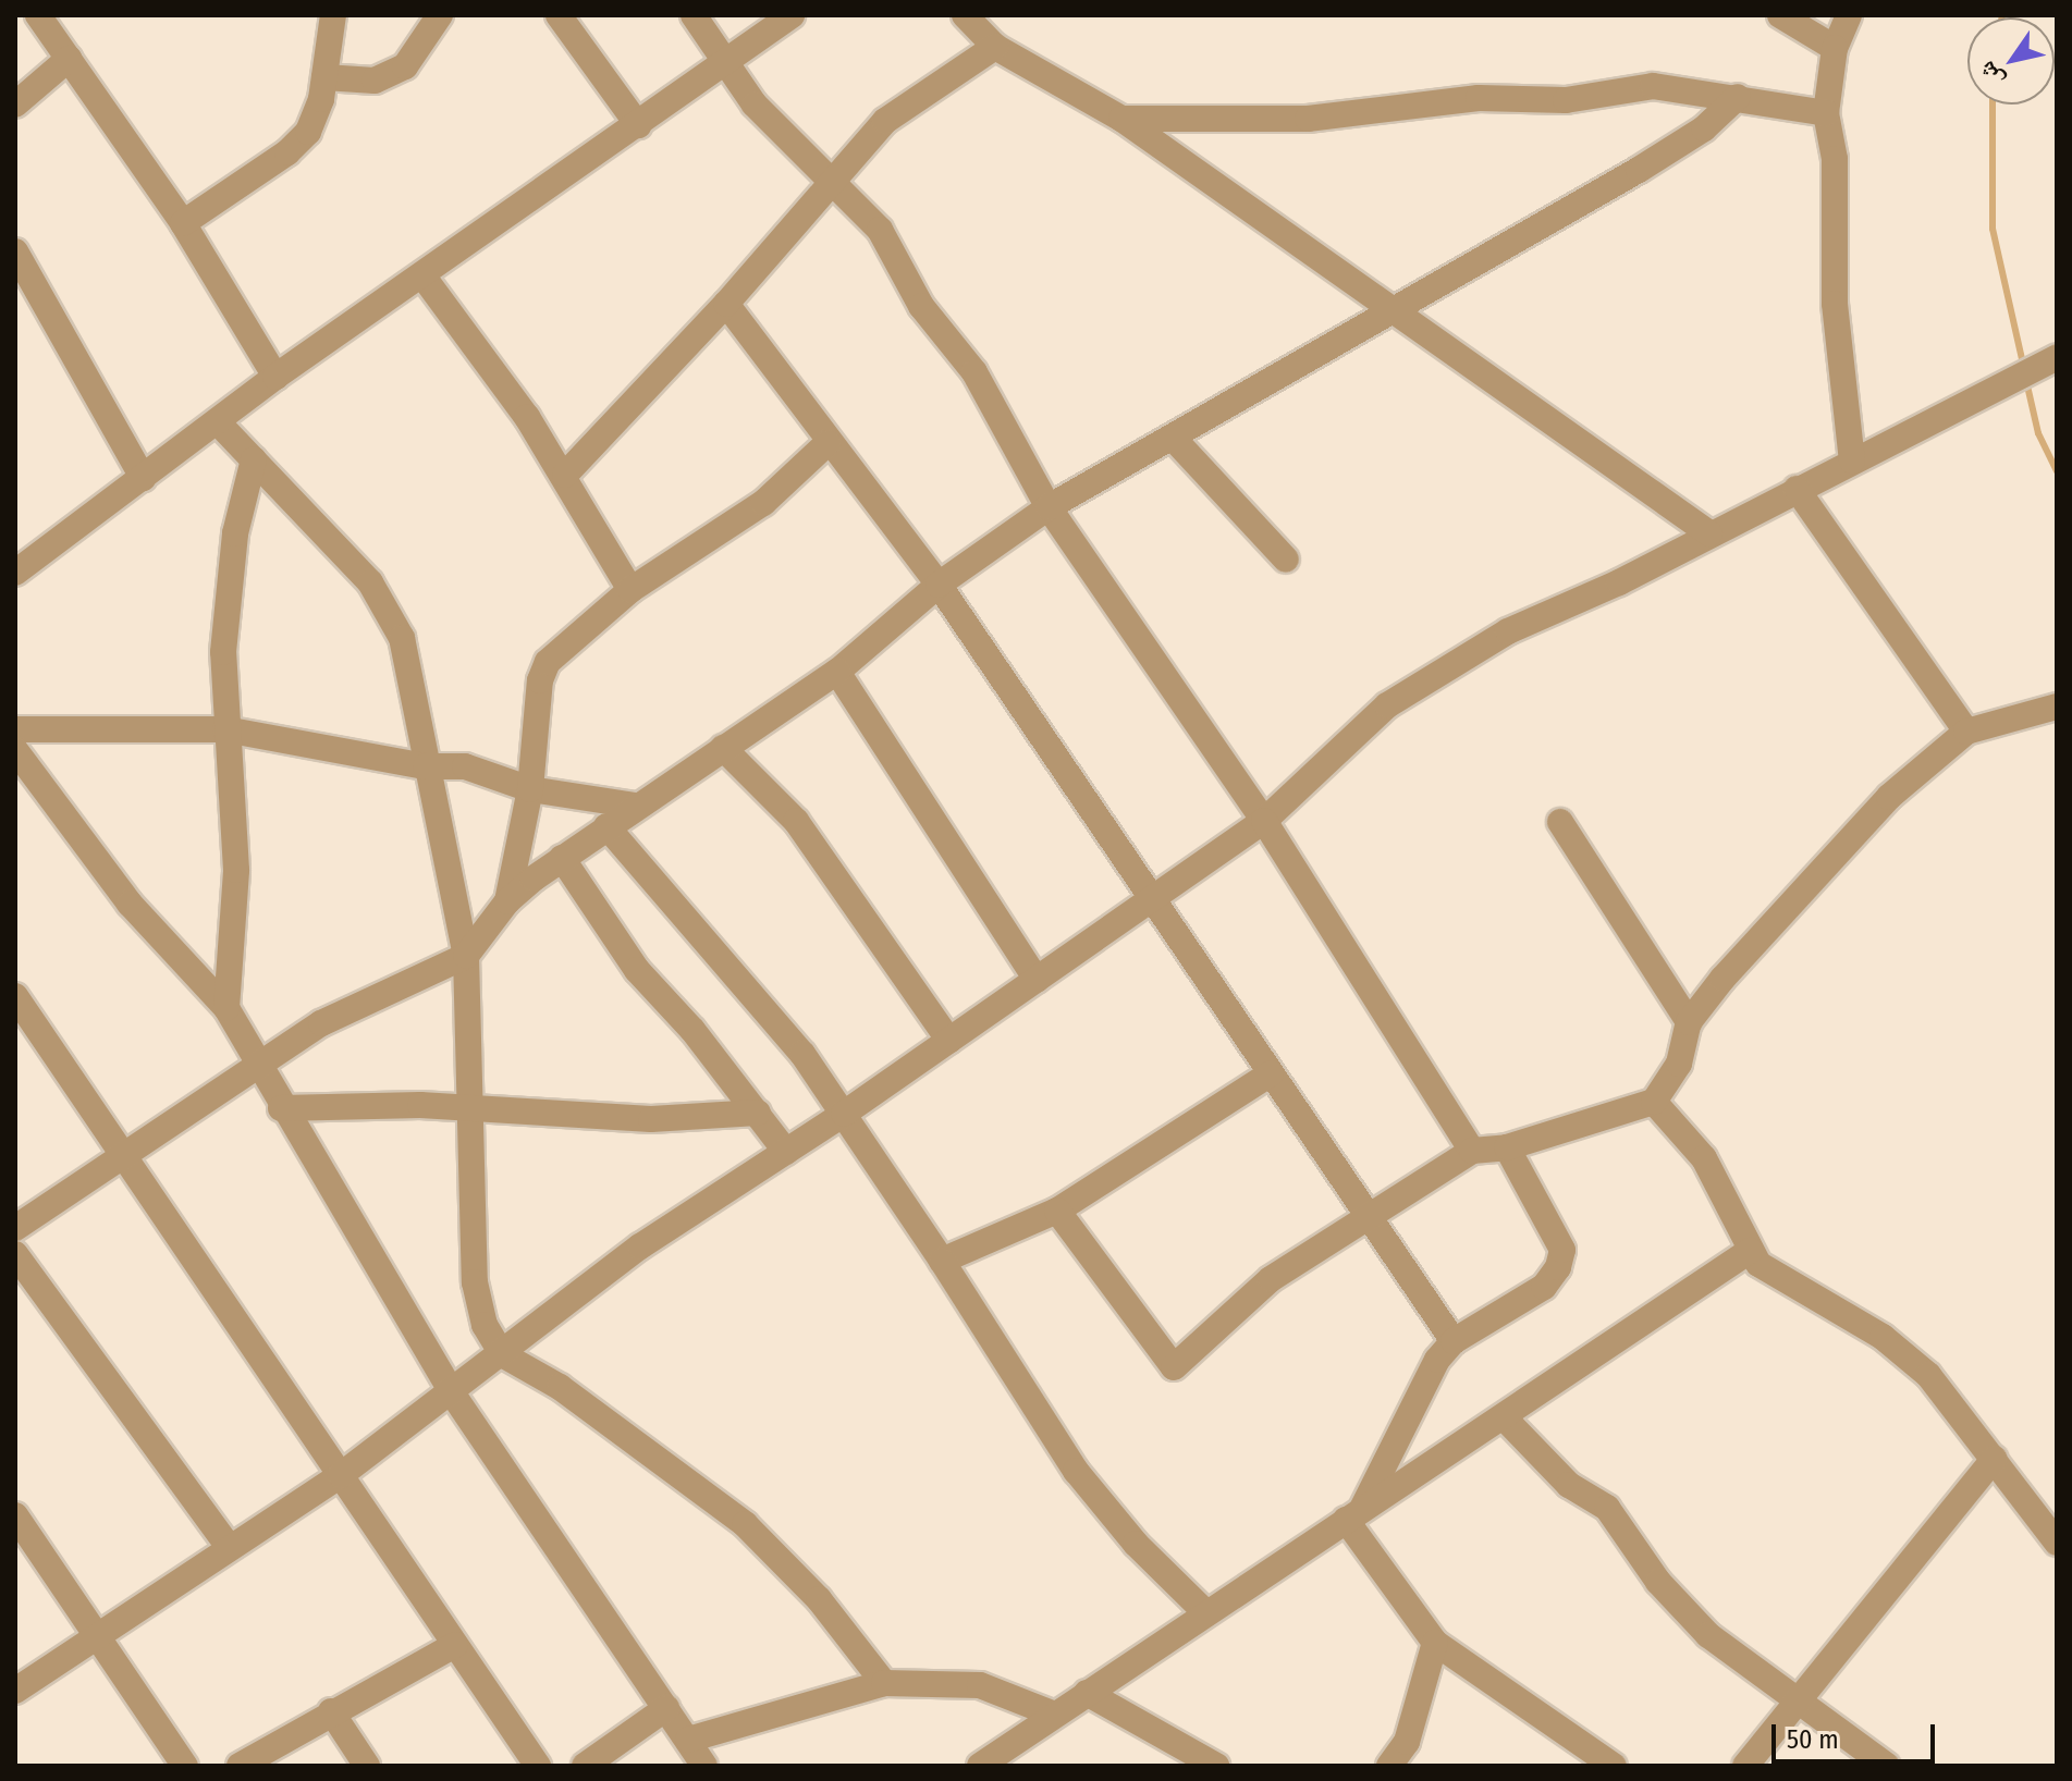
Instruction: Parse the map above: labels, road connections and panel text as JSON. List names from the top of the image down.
{
  "scale_bar": "50 m",
  "north": "bottom left"
}
